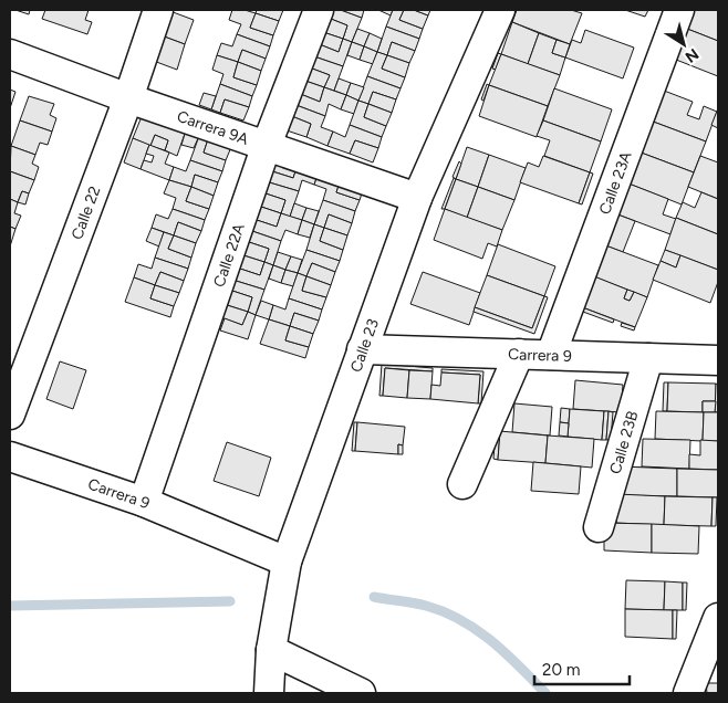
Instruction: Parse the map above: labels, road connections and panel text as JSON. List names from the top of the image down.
{
  "streets": {
    "street": [
      "Carrera 9A",
      "Calle 23A",
      "Calle 22",
      "Calle 22A",
      "Calle 23",
      "Carrera 9",
      "Calle 23B"
    ]
  },
  "crossings": [
    ["Carrera 9A", "Calle 22"],
    ["Carrera 9A", "Calle 22A"],
    ["Carrera 9A", "Calle 23"],
    ["Calle 23A", "Carrera 9"],
    ["Calle 22A", "Carrera 9"],
    ["Calle 23", "Carrera 9"],
    ["Carrera 9", "Calle 23B"]
  ],
  "scale_bar": "20 m",
  "north": "bottom right"
}
